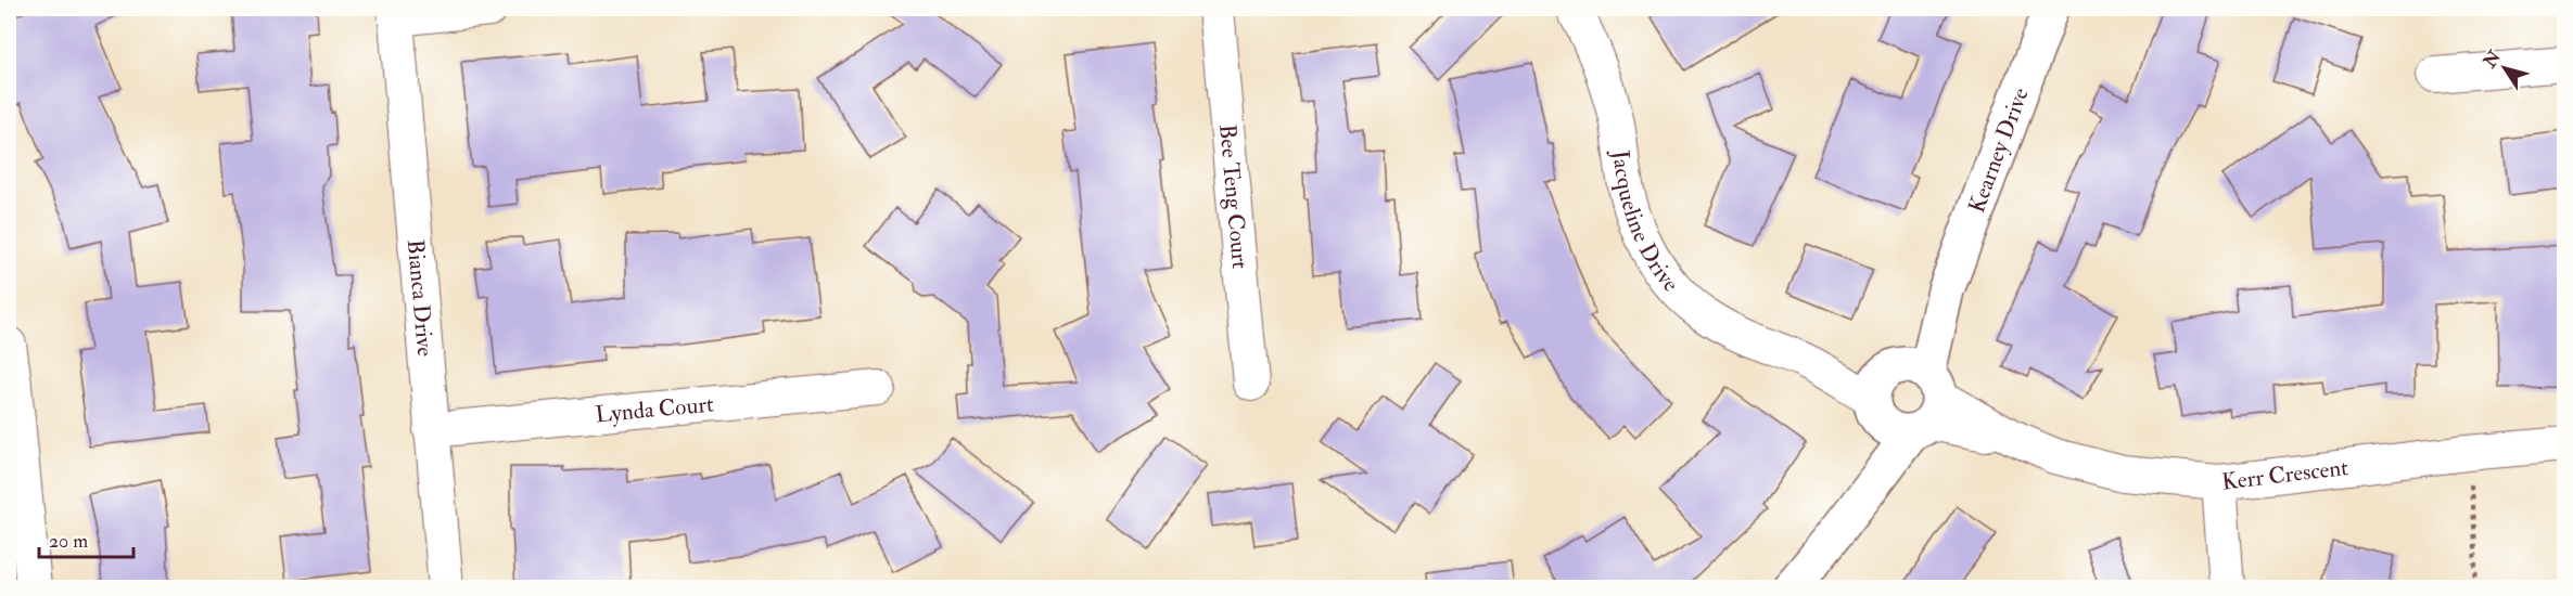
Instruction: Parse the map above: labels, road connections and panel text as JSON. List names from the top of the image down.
{
  "streets": {
    "street": [
      "Kearney Drive",
      "Bee Teng Court",
      "Jacqueline Drive",
      "Bianca Drive",
      "Lynda Court",
      "Kerr Crescent"
    ]
  },
  "crossings": [
    ["Kearney Drive", "Jacqueline Drive"],
    ["Kearney Drive", "Kerr Crescent"],
    ["Jacqueline Drive", "Kerr Crescent"],
    ["Bianca Drive", "Lynda Court"]
  ],
  "scale_bar": "20 m",
  "north": "top left"
}
